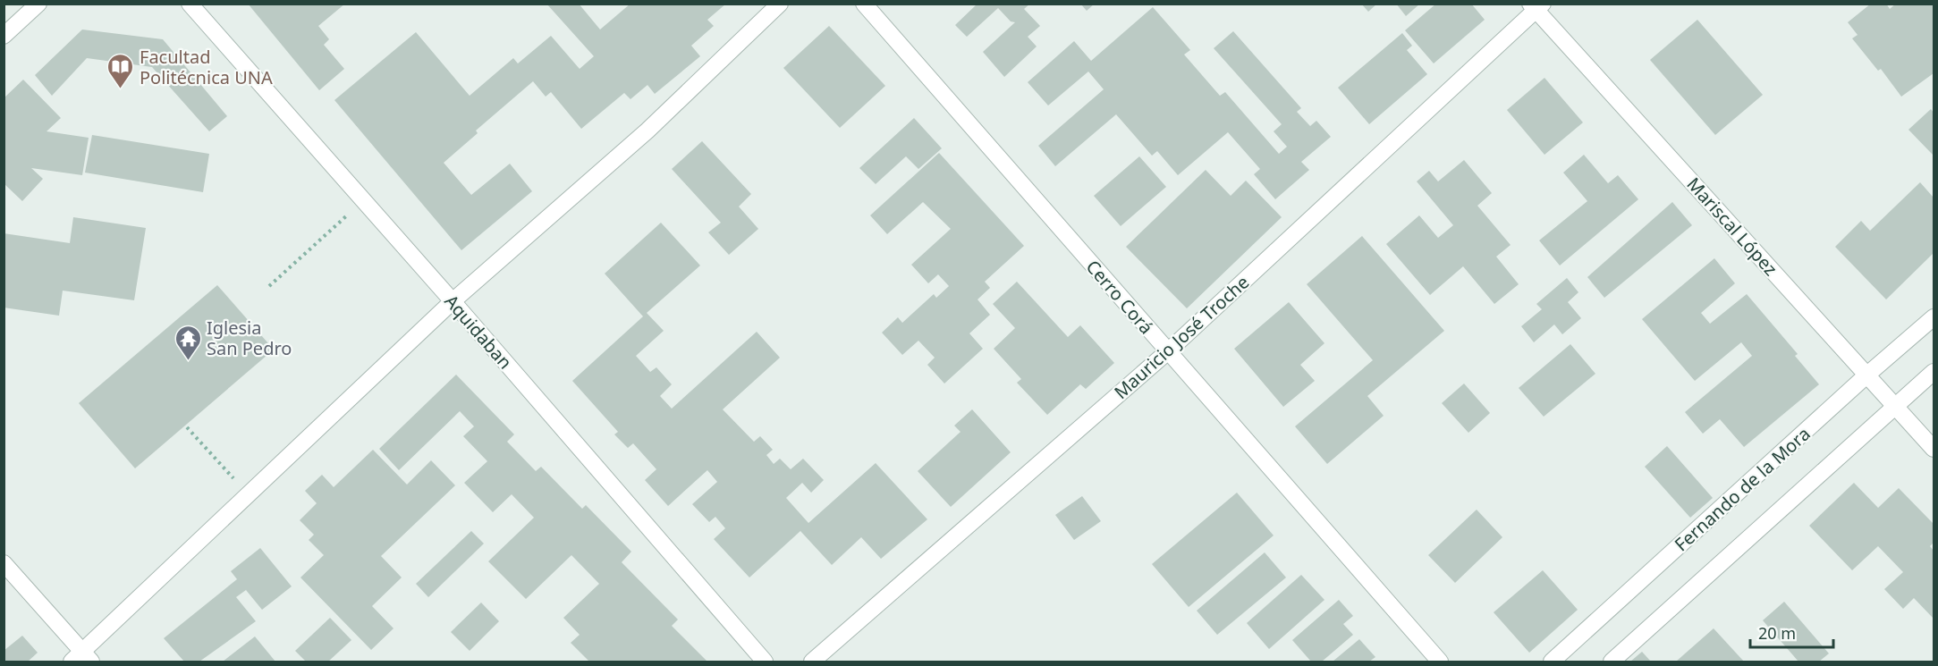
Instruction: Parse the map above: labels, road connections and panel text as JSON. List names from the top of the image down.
{
  "streets": {
    "street": [
      "Mariscal López",
      "Cerro Corá",
      "Aquidaban",
      "Mauricio José Troche",
      "Fernando de la Mora"
    ]
  },
  "crossings": [
    ["Mariscal López", "Mauricio José Troche"],
    ["Mariscal López", "Fernando de la Mora"],
    ["Cerro Corá", "Mauricio José Troche"]
  ],
  "places": {
    "library": ["Facultad Politécnica UNA"],
    "temple": ["Iglesia San Pedro"]
  },
  "scale_bar": "20 m"
}
